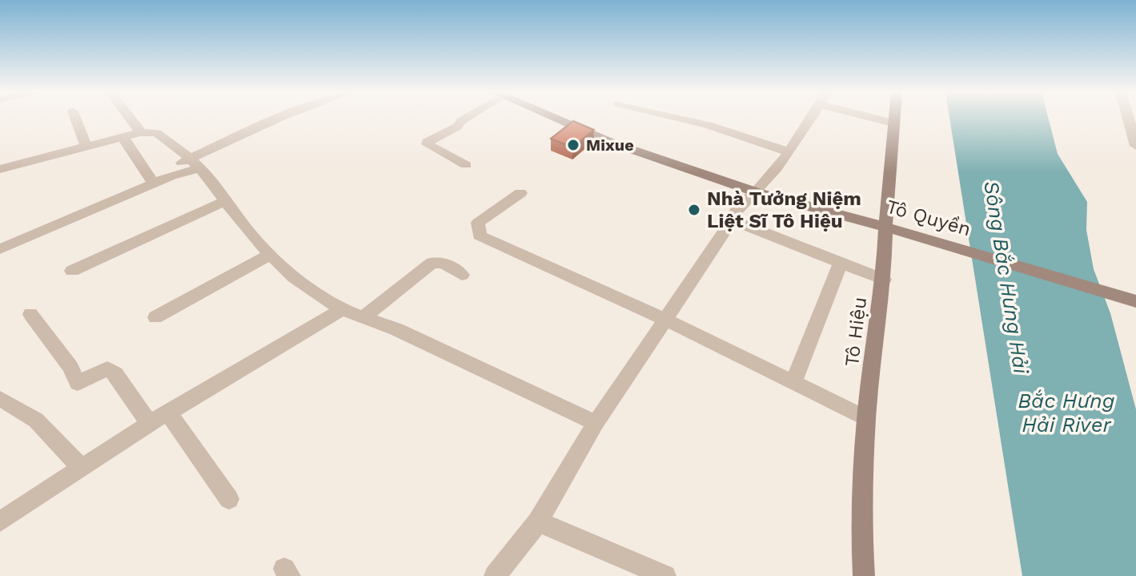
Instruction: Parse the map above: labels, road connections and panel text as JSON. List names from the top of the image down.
{
  "streets": {
    "main road": ["Tô Quyền", "Tô Hiệu"]
  },
  "crossings": [
    ["Tô Quyền", "Tô Hiệu"]
  ],
  "water": ["Sông Bắc Hưng Hải", "Bắc Hưng Hải River"],
  "places": ["Mixue", "Nhà Tưởng Niệm Liệt Sĩ Tô Hiệu"]
}
